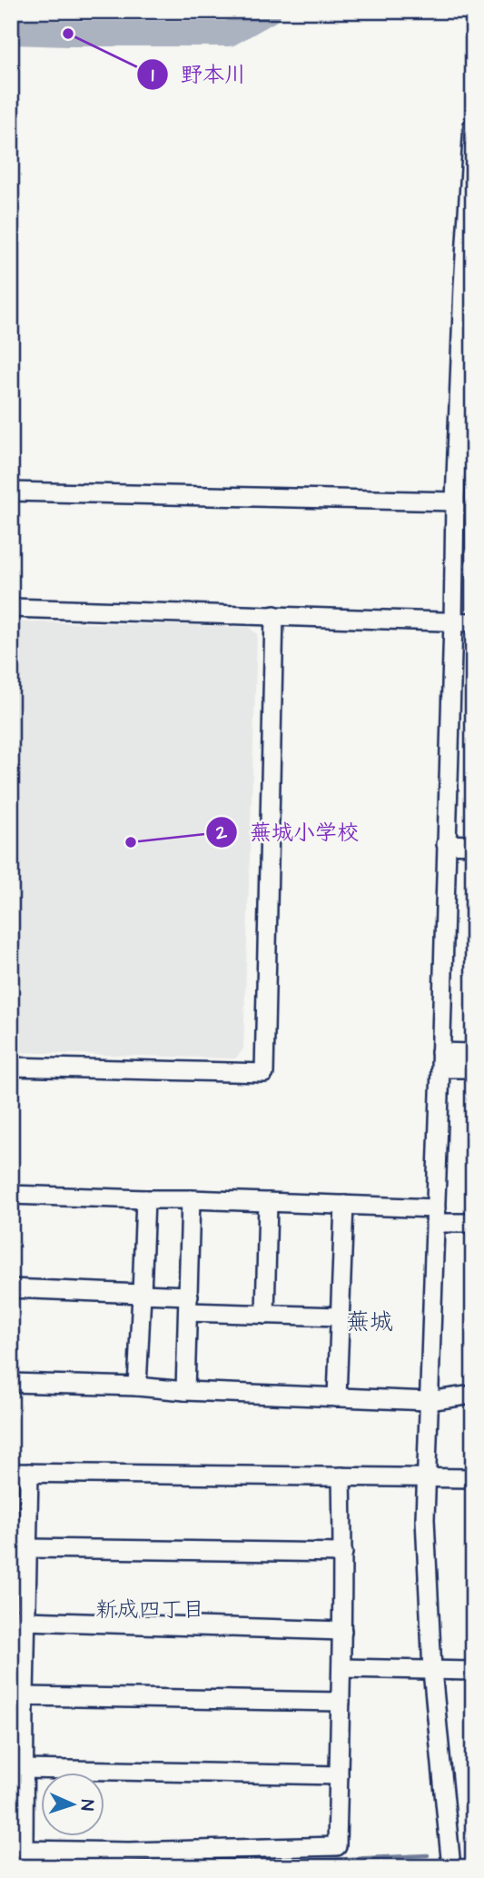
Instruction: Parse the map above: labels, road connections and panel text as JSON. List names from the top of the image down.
{
  "districts": ["蕪城", "新成四丁目"],
  "places": ["野本川", "蕪城小学校"],
  "north": "right"
}
